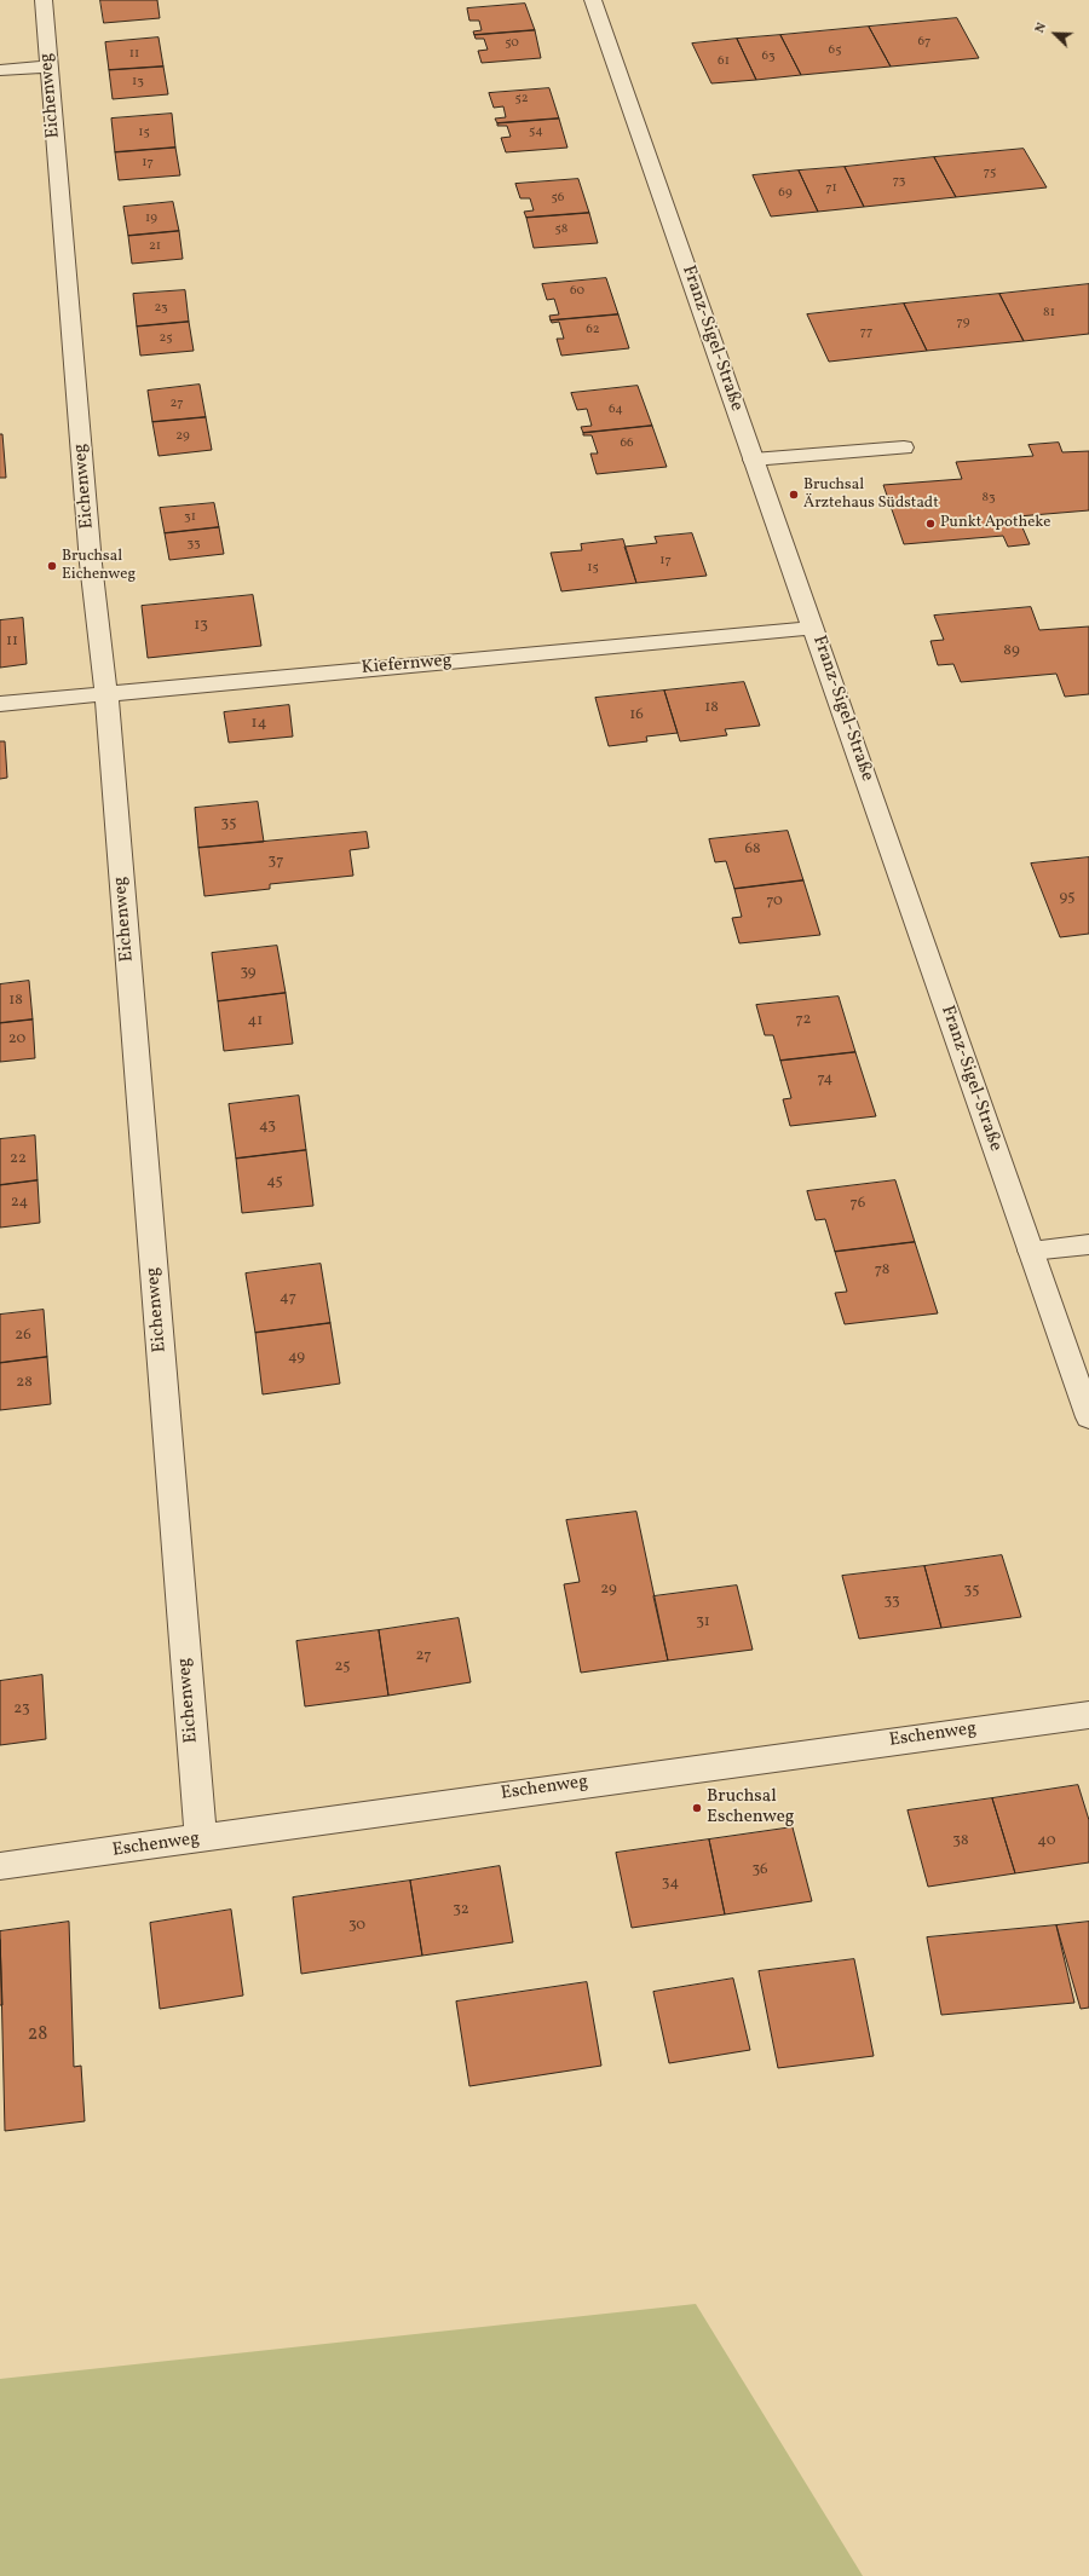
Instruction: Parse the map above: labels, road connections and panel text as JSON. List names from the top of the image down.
{
  "streets": {
    "street": [
      "Eichenweg",
      "Franz-Sigel-Straße",
      "Kiefernweg",
      "Eschenweg"
    ]
  },
  "crossings": [
    ["Eichenweg", "Kiefernweg"],
    ["Eichenweg", "Eschenweg"],
    ["Franz-Sigel-Straße", "Kiefernweg"]
  ],
  "places": [
    "Bruchsal Ärztehaus Südstadt",
    "Punkt Apotheke",
    "Bruchsal Eichenweg",
    "Bruchsal Eschenweg"
  ],
  "house_numbers": [
    "67",
    "50",
    "65",
    "11",
    "63",
    "61",
    "13",
    "52",
    "54",
    "15",
    "17",
    "75",
    "73",
    "71",
    "69",
    "56",
    "19",
    "58",
    "21",
    "60",
    "23",
    "81",
    "79",
    "62",
    "77",
    "25",
    "27",
    "64",
    "29",
    "66",
    "83",
    "31",
    "33",
    "17",
    "15",
    "13",
    "11",
    "89",
    "18",
    "16",
    "14",
    "35",
    "68",
    "37",
    "95",
    "70",
    "39",
    "18",
    "72",
    "41",
    "20",
    "74",
    "43",
    "22",
    "45",
    "24",
    "76",
    "78",
    "47",
    "26",
    "49",
    "28",
    "29",
    "35",
    "33",
    "31",
    "27",
    "25",
    "23",
    "38",
    "40",
    "36",
    "34",
    "32",
    "30",
    "28"
  ],
  "north": "top left"
}
